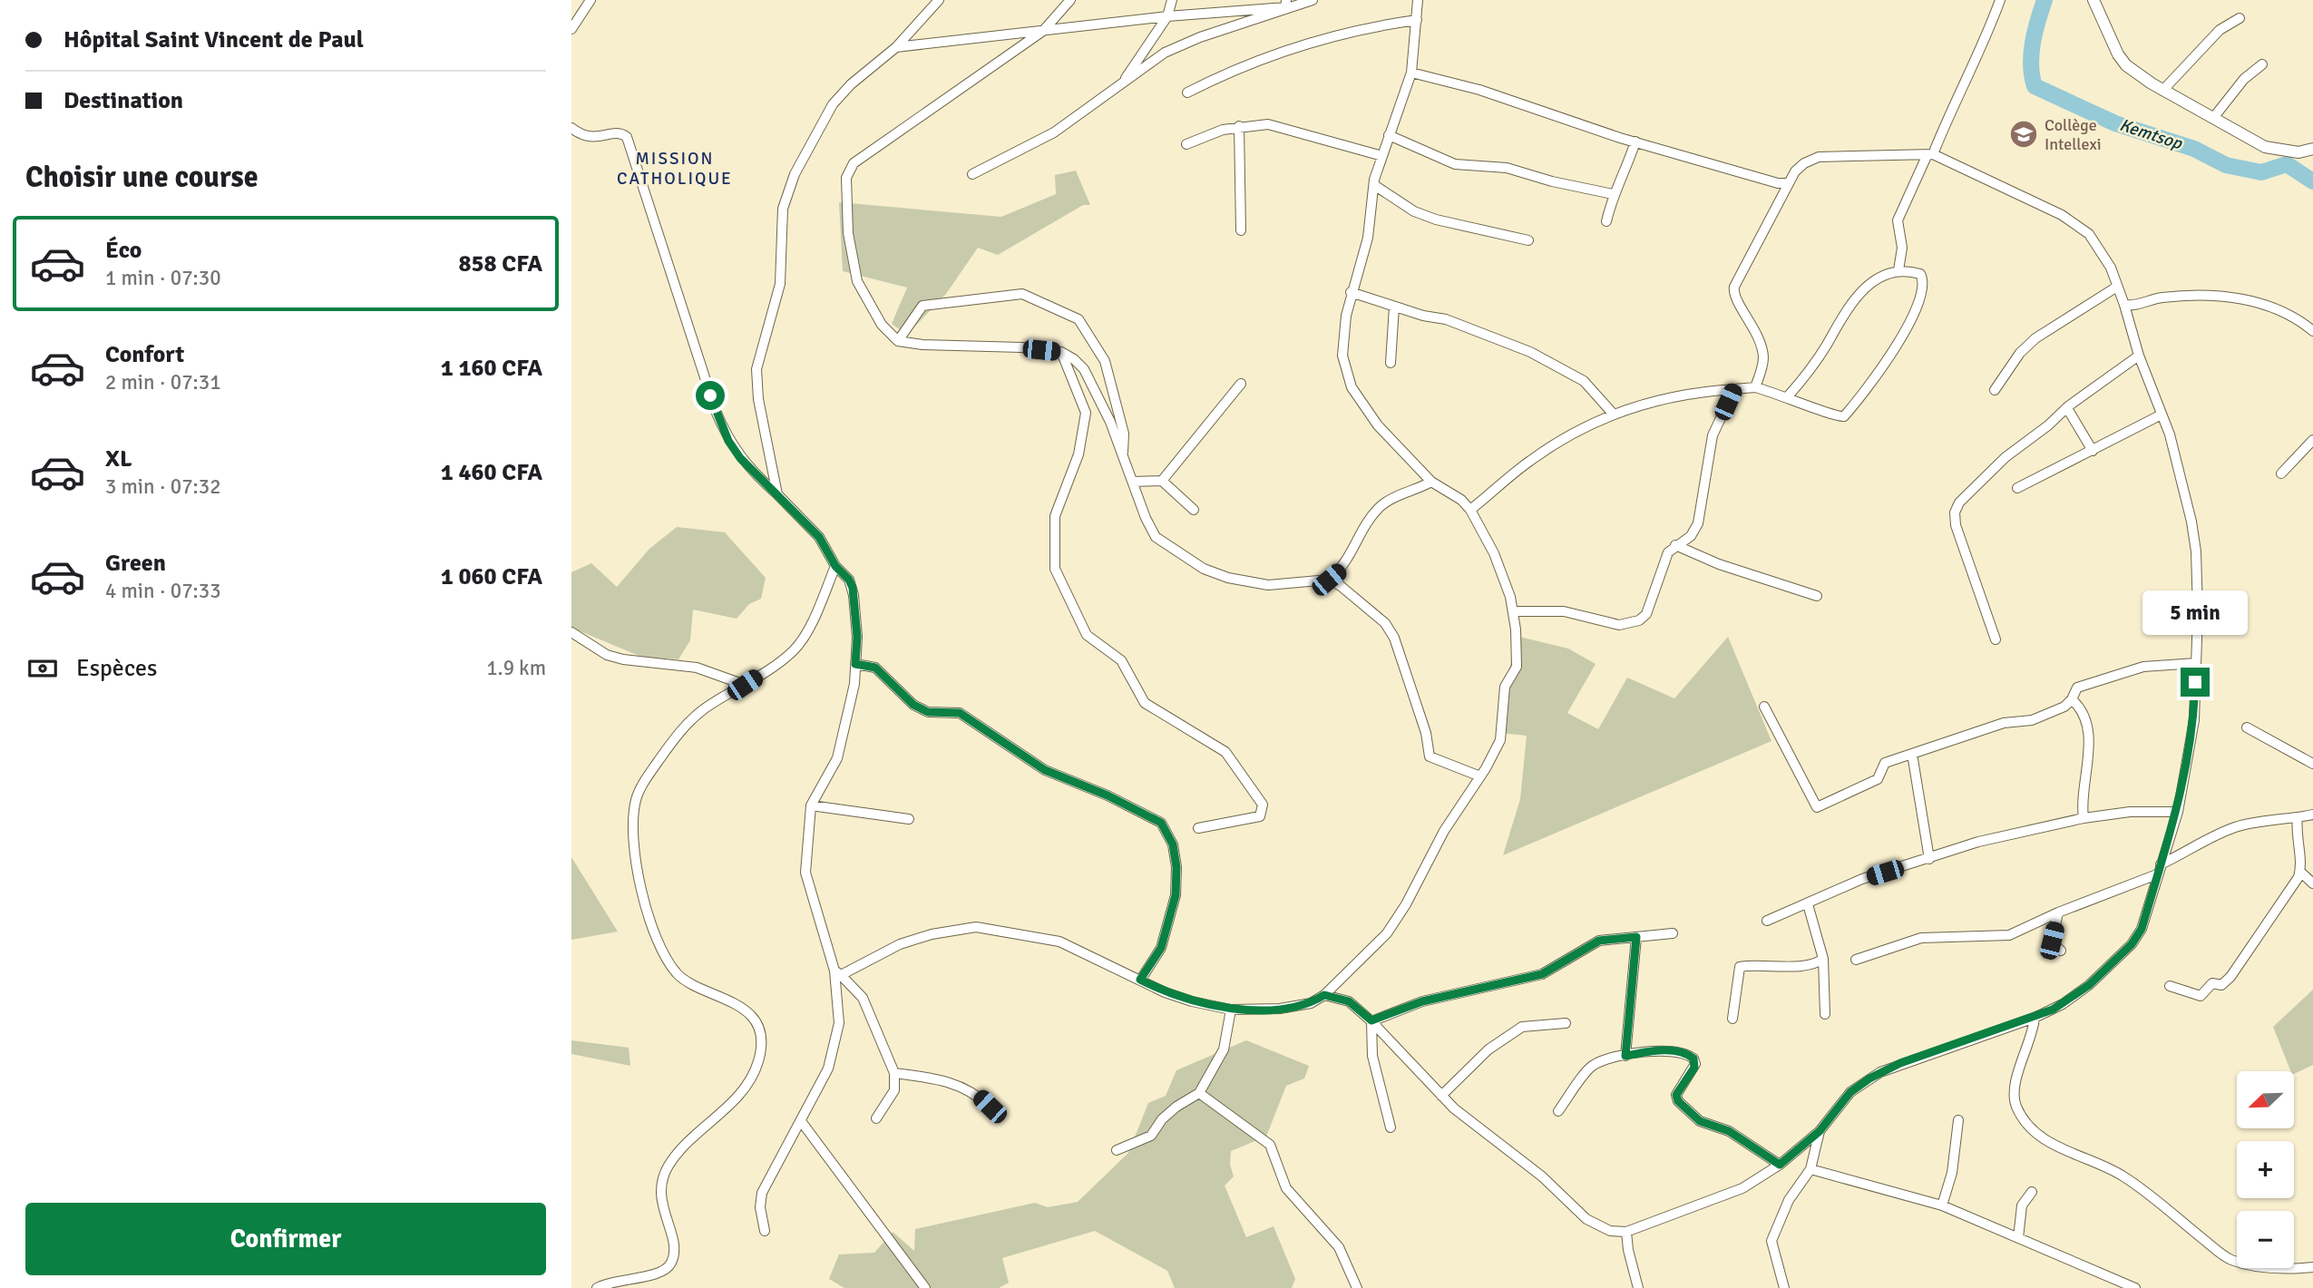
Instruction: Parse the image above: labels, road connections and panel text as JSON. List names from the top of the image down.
{
  "districts": ["MISSION CATHOLIQUE"],
  "water": ["Kemtsop"],
  "places": {
    "school or university": ["Collège Intellexi"]
  },
  "north": "bottom left",
  "page": {
    "banner": ["Hôpital Saint Vincent de Paul", "Destination"],
    "heading": "Choisir une course",
    "list": [
      {
        "name": "Éco",
        "note": "1 min · 07:30",
        "value": "858 CFA"
      },
      {
        "name": "Confort",
        "note": "2 min · 07:31",
        "value": "1 160 CFA"
      },
      {
        "name": "XL",
        "note": "3 min · 07:32",
        "value": "1 460 CFA"
      },
      {
        "name": "Green",
        "note": "4 min · 07:33",
        "value": "1 060 CFA"
      }
    ],
    "bubble": "5 min",
    "pay": ["Espèces", "1.9 km"],
    "map_buttons": ["+", "−"],
    "buttons": "Confirmer"
  }
}
